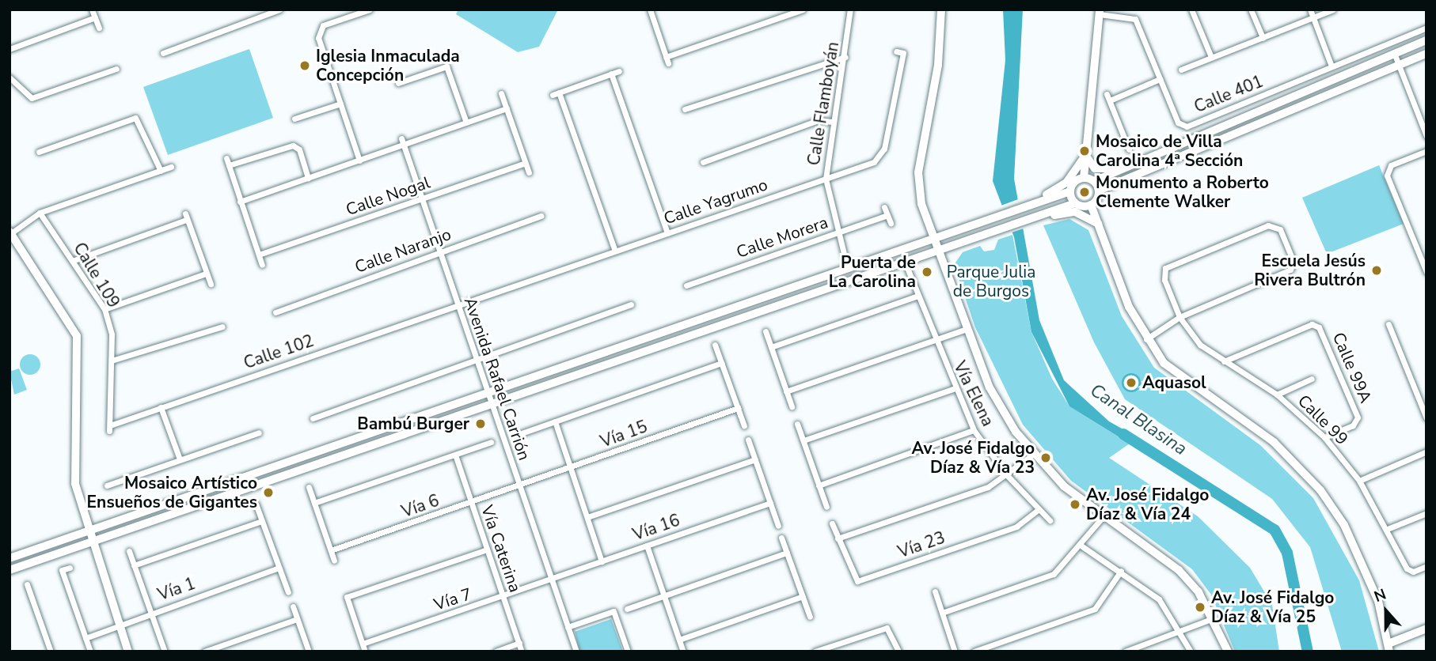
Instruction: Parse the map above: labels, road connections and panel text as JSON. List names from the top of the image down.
{
  "streets": {
    "street": [
      "Calle 401",
      "Calle Flamboyán",
      "Calle Nogal",
      "Calle Yagrumo",
      "Calle Morera",
      "Calle Naranjo",
      "Calle 109",
      "Calle 102",
      "Calle 99A",
      "Avenida Rafael Carrión",
      "Vía Elena",
      "Calle 99",
      "Vía 15",
      "Vía 6",
      "Vía 16",
      "Vía 23",
      "Vía Caterina",
      "Vía 1",
      "Vía 7"
    ]
  },
  "crossings": [
    ["Calle Flamboyán", "Calle Yagrumo"],
    ["Calle Flamboyán", "Calle Morera"],
    ["Calle Nogal", "Avenida Rafael Carrión"],
    ["Calle Yagrumo", "Calle 102"],
    ["Calle Yagrumo", "Avenida Rafael Carrión"],
    ["Calle Naranjo", "Avenida Rafael Carrión"],
    ["Calle 109", "Calle 102"],
    ["Calle 102", "Avenida Rafael Carrión"],
    ["Calle 99A", "Calle 99"],
    ["Avenida Rafael Carrión", "Vía 15"],
    ["Avenida Rafael Carrión", "Vía 6"],
    ["Avenida Rafael Carrión", "Vía 16"],
    ["Avenida Rafael Carrión", "Vía 7"],
    ["Vía Elena", "Vía 23"],
    ["Vía 15", "Vía 6"],
    ["Vía 6", "Vía Caterina"],
    ["Vía 16", "Vía 7"],
    ["Vía Caterina", "Vía 7"]
  ],
  "water": ["Canal Blasina"],
  "parks": ["Parque Julia de Burgos"],
  "places": [
    "Iglesia Inmaculada Concepción",
    "Mosaico de Villa Carolina 4ª Sección",
    "Monumento a Roberto Clemente Walker",
    "Escuela Jesús Rivera Bultrón",
    "Puerta de La Carolina",
    "Aquasol",
    "Bambú Burger",
    "Av. José Fidalgo Díaz & Vía 23",
    "Mosaico Artístico Ensueños de Gigantes",
    "Av. José Fidalgo Díaz & Vía 24",
    "Av. José Fidalgo Díaz & Vía 25"
  ],
  "north": "top"
}
